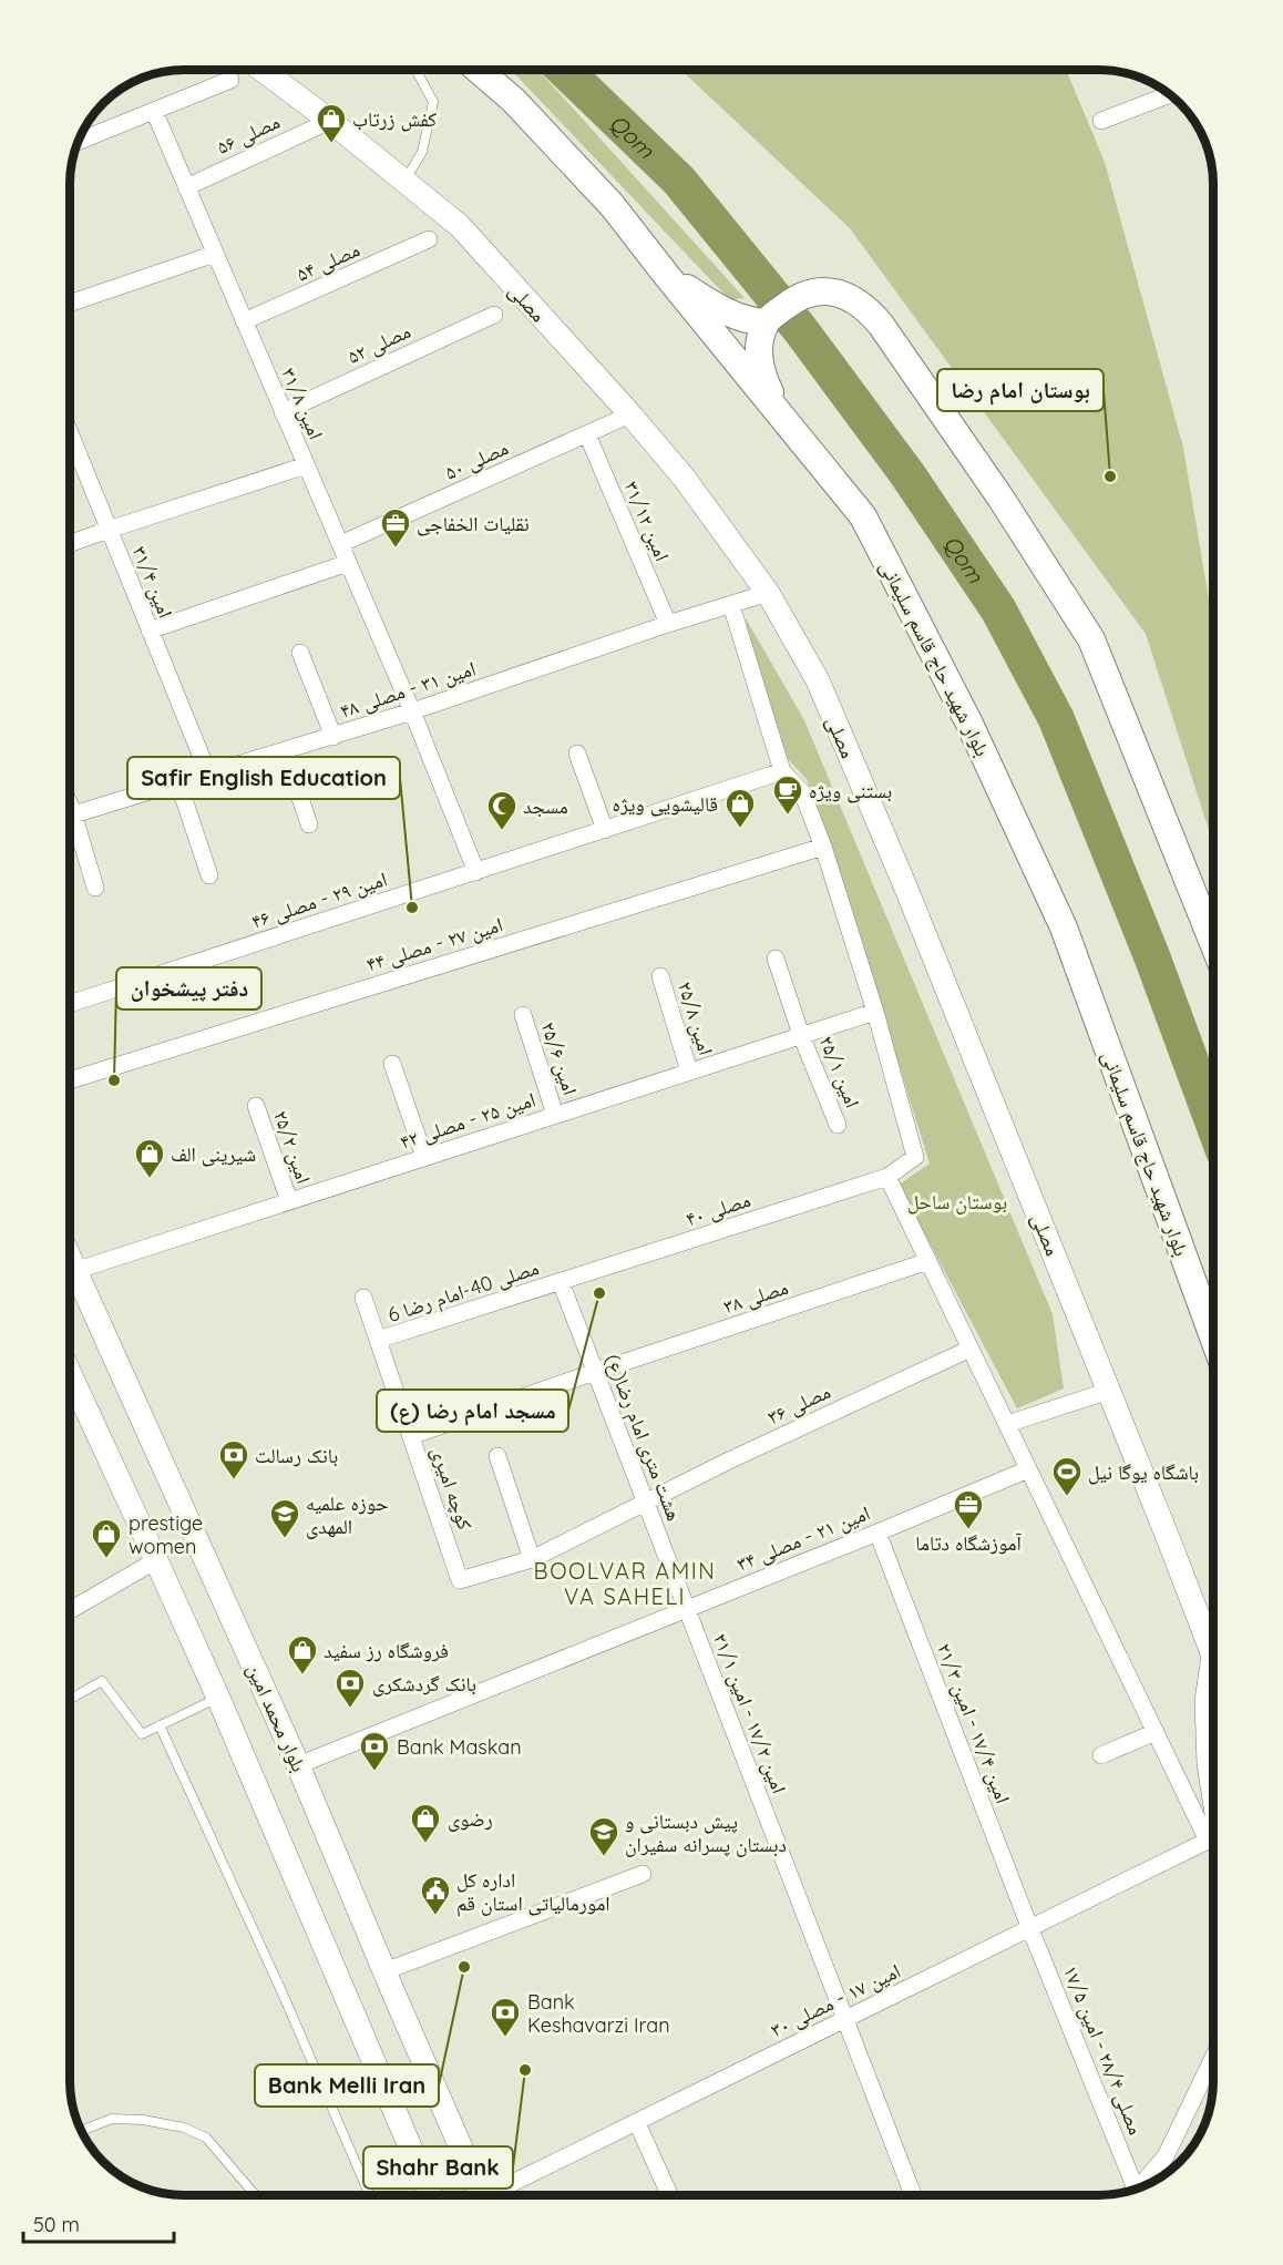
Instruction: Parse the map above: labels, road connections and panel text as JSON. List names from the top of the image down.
{
  "streets": {
    "main road": ["مصلی", "بلوار شهید حاج قاسم سلیمانی", "بلوار محمد امین"],
    "street": [
      "مصلی ۵۶",
      "مصلی ۵۴",
      "مصلی ۵۲",
      "امین ۳۱/۸",
      "مصلی ۵۰",
      "امین ۳۱/۱۲",
      "امین ۳۱/۴",
      "امین ۳۱ - مصلی ۴۸",
      "امین ۲۹ - مصلی ۴۶",
      "امین ۲۷ - مصلی ۴۴",
      "امین ۲۵/۸",
      "امین ۲۵/۶",
      "امین ۲۵/۱",
      "امین ۲۵ - مصلی ۴۲",
      "امین ۲۵/۲",
      "مصلی ۴۰",
      "مصلی 40-امام رضا 6",
      "مصلی ۳۸",
      "مصلی ۳۶",
      "هشت متری امام رضا(ع)",
      "کوچه امیری",
      "امین ۲۱ - مصلی ۳۴",
      "امین ۱۷/۲ - امین ۲۱/۱",
      "امین ۱۷/۴ - امین ۲۱/۳",
      "امین ۱۷ - مصلی ۳۰",
      "مصلی ۲۸/۴ - امین ۱۷/۵"
    ]
  },
  "crossings": [
    ["مصلی ۵۶", "مصلی"],
    ["مصلی ۵۶", "امین ۳۱/۸"],
    ["مصلی ۵۴", "امین ۳۱/۸"],
    ["مصلی", "مصلی ۵۰"],
    ["مصلی", "امین ۳۱ - مصلی ۴۸"],
    ["مصلی ۵۲", "امین ۳۱/۸"],
    ["امین ۳۱/۸", "مصلی ۵۰"],
    ["امین ۳۱/۸", "امین ۳۱ - مصلی ۴۸"],
    ["امین ۳۱/۸", "امین ۲۹ - مصلی ۴۶"],
    ["مصلی ۵۰", "امین ۳۱/۱۲"],
    ["امین ۳۱/۱۲", "امین ۳۱ - مصلی ۴۸"],
    ["امین ۳۱/۴", "امین ۳۱ - مصلی ۴۸"],
    ["امین ۲۵/۸", "امین ۲۵ - مصلی ۴۲"],
    ["امین ۲۵/۶", "امین ۲۵ - مصلی ۴۲"],
    ["امین ۲۵/۱", "امین ۲۵ - مصلی ۴۲"],
    ["امین ۲۵ - مصلی ۴۲", "امین ۲۵/۲"],
    ["امین ۲۵ - مصلی ۴۲", "مصلی ۴۰"],
    ["امین ۲۵ - مصلی ۴۲", "بلوار محمد امین"],
    ["مصلی ۴۰", "مصلی 40-امام رضا 6"],
    ["مصلی ۴۰", "هشت متری امام رضا(ع)"],
    ["مصلی 40-امام رضا 6", "هشت متری امام رضا(ع)"],
    ["مصلی 40-امام رضا 6", "کوچه امیری"],
    ["مصلی ۳۸", "هشت متری امام رضا(ع)"],
    ["مصلی ۳۸", "کوچه امیری"],
    ["مصلی ۳۶", "هشت متری امام رضا(ع)"],
    ["مصلی ۳۶", "کوچه امیری"],
    ["هشت متری امام رضا(ع)", "امین ۲۱ - مصلی ۳۴"],
    ["هشت متری امام رضا(ع)", "امین ۱۷/۲ - امین ۲۱/۱"],
    ["امین ۲۱ - مصلی ۳۴", "امین ۱۷/۲ - امین ۲۱/۱"],
    ["امین ۲۱ - مصلی ۳۴", "بلوار محمد امین"],
    ["امین ۲۱ - مصلی ۳۴", "امین ۱۷/۴ - امین ۲۱/۳"],
    ["امین ۱۷/۲ - امین ۲۱/۱", "امین ۱۷ - مصلی ۳۰"],
    ["امین ۱۷/۴ - امین ۲۱/۳", "امین ۱۷ - مصلی ۳۰"],
    ["امین ۱۷/۴ - امین ۲۱/۳", "مصلی ۲۸/۴ - امین ۱۷/۵"],
    ["امین ۱۷ - مصلی ۳۰", "مصلی ۲۸/۴ - امین ۱۷/۵"]
  ],
  "districts": ["BOOLVAR AMIN VA SAHELI"],
  "water": ["Qom"],
  "parks": ["بوستان ساحل"],
  "places": {
    "shop": [
      "کفش زرتاب",
      "قالیشویی ویژه",
      "شیرینی الف",
      "prestige women",
      "فروشگاه رز سفید",
      "رضوی"
    ],
    "other": [
      "بوستان امام رضا",
      "Safir English Education",
      "دفتر پیشخوان",
      "مسجد امام رضا (ع)",
      "Bank Melli Iran",
      "Shahr Bank"
    ],
    "office": ["نقلیات الخفاجی", "آموزشگاه دتاما"],
    "cafe": ["بستنی ویژه"],
    "mosque": ["مسجد"],
    "bank": [
      "بانک رسالت",
      "بانک گردشکری",
      "Bank Maskan",
      "Bank Keshavarzi Iran"
    ],
    "sports": ["باشگاه یوگا نیل"],
    "school or university": ["حوزه علمیه المهدی", "پیش دبستانی و دبستان پسرانه سفیران"],
    "public building": ["اداره کل امورمالیاتی استان قم"]
  },
  "scale_bar": "50 m"
}
